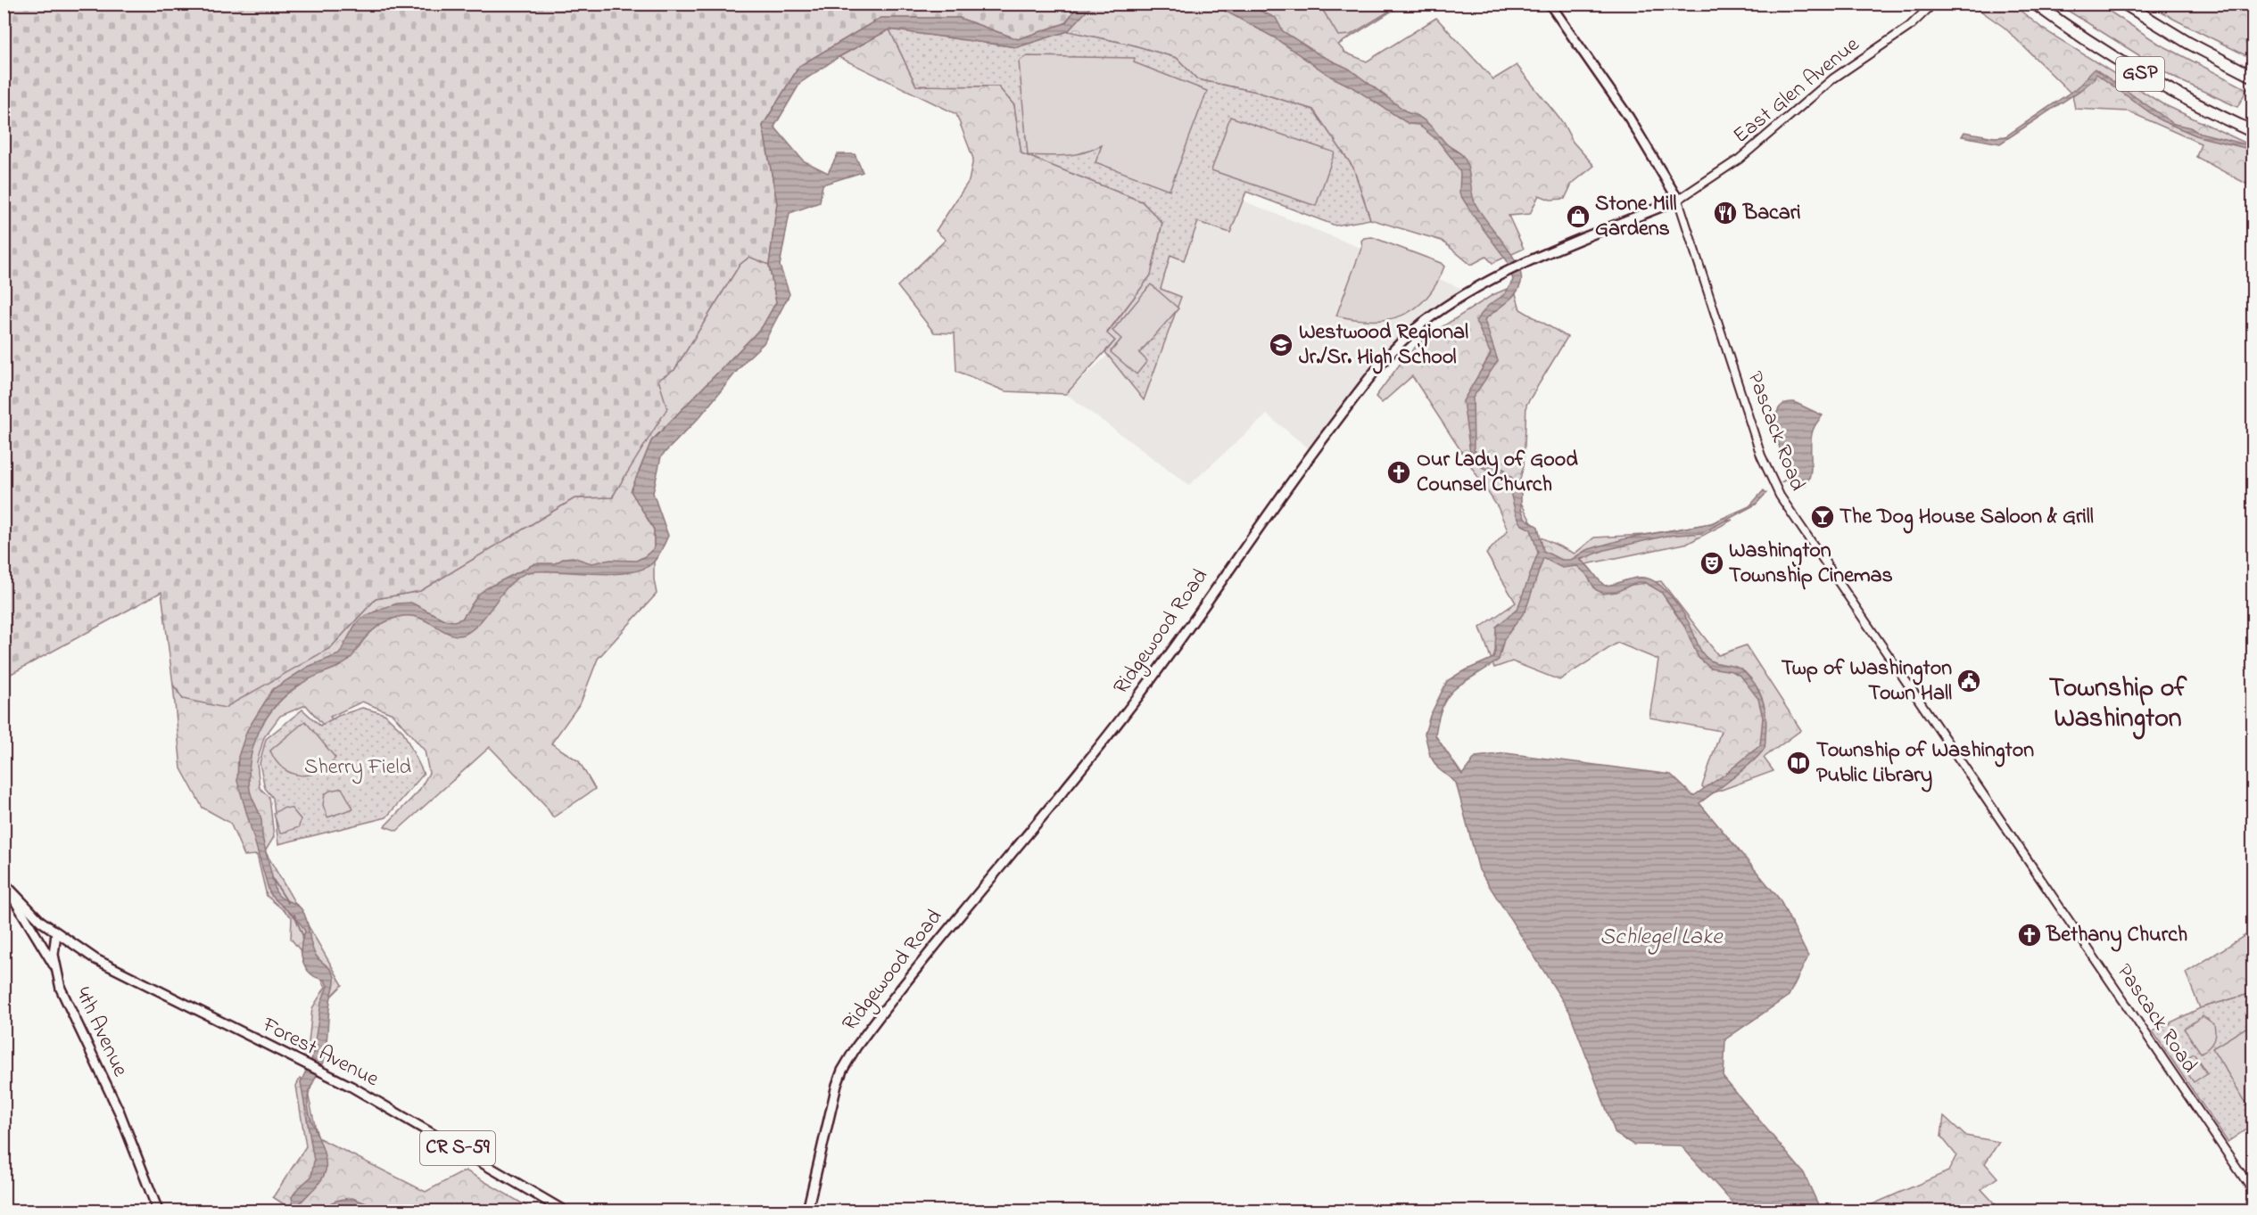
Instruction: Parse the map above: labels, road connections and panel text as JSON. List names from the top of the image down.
{
  "streets": {
    "highway": ["GSP"],
    "main road": [
      "Pascack Road",
      "Ridgewood Road",
      "4th Avenue",
      "Forest Avenue",
      "CR S-59"
    ],
    "street": ["East Glen Avenue"]
  },
  "crossings": [
    ["East Glen Avenue", "Pascack Road"],
    ["East Glen Avenue", "Ridgewood Road"],
    ["Pascack Road", "Ridgewood Road"],
    ["4th Avenue", "Forest Avenue"]
  ],
  "districts": ["Township of Washington"],
  "water": ["Schlegel Lake"],
  "parks": ["Sherry Field"],
  "places": {
    "restaurant": ["Bacari"],
    "shop": ["Stone Mill Gardens"],
    "school or university": ["Westwood Regional Jr./Sr. High School"],
    "church": ["Our Lady of Good Counsel Church", "Bethany Church"],
    "bar": ["The Dog House Saloon & Grill"],
    "theatre": ["Washington Township Cinemas"],
    "public building": ["Twp of Washington Town Hall"],
    "library": ["Township of Washington Public Library"]
  }
}
